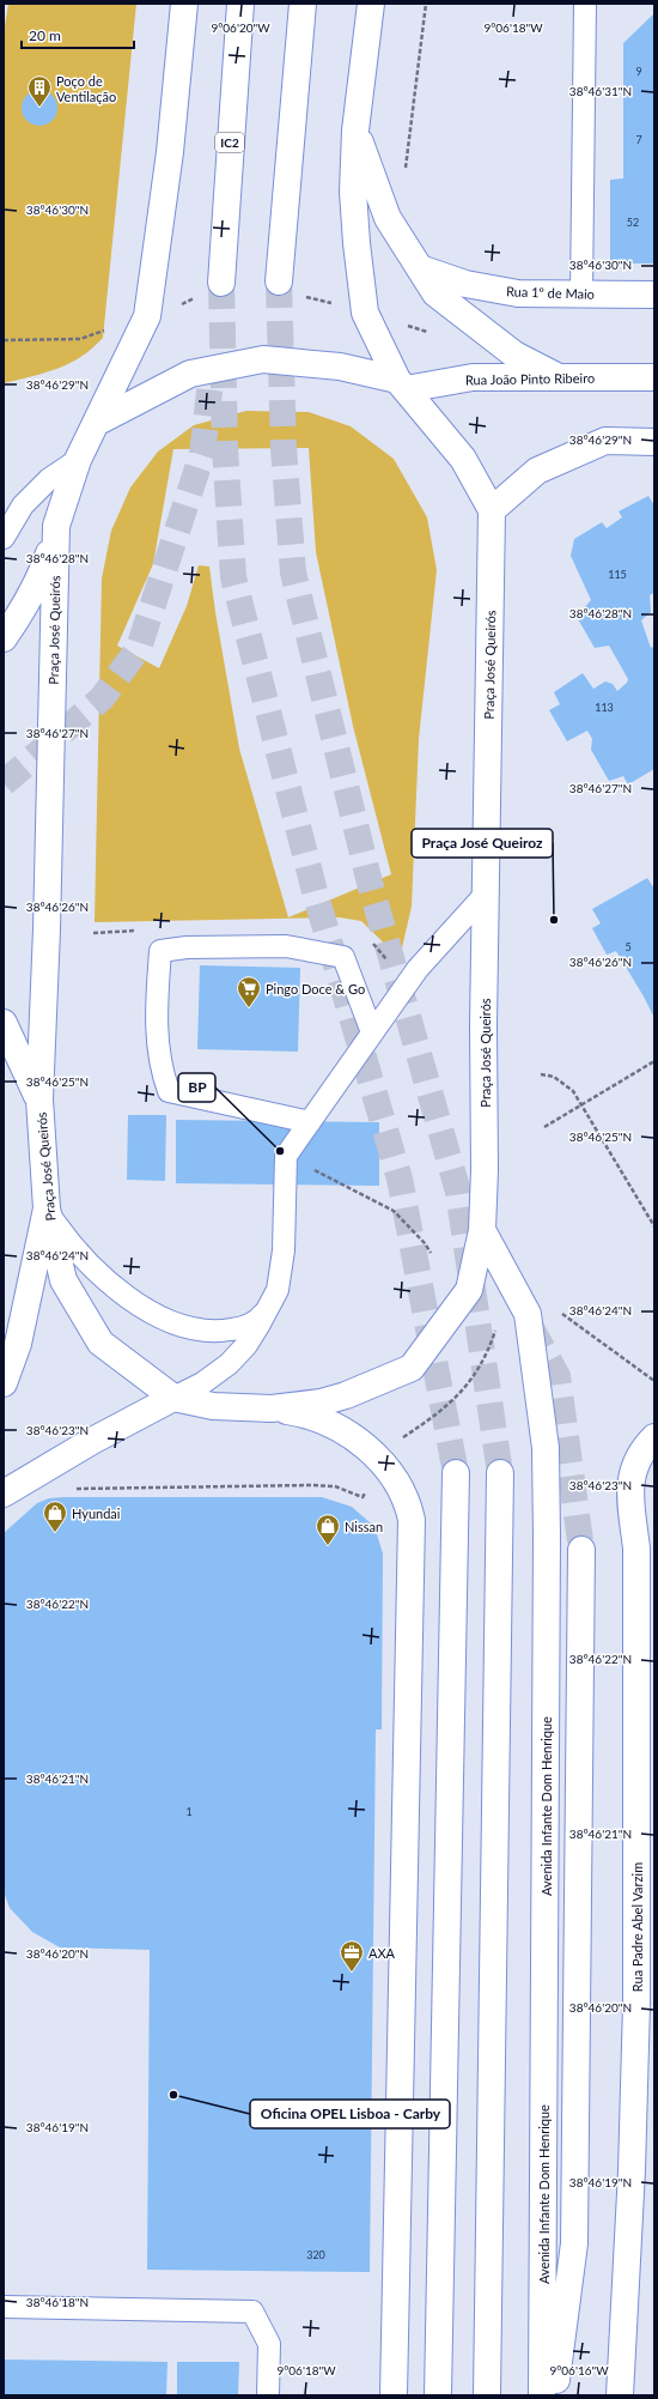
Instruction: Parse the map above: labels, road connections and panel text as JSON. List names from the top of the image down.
{
  "streets": {
    "main road": [
      "IC2",
      "Rua 1º de Maio",
      "Rua João Pinto Ribeiro",
      "Praça José Queirós",
      "Avenida Infante Dom Henrique",
      "Rua Padre Abel Varzim"
    ]
  },
  "crossings": [
    ["Praça José Queirós", "Avenida Infante Dom Henrique"]
  ],
  "places": {
    "building": ["Poço de Ventilação"],
    "other": ["Praça José Queiroz", "BP", "Oficina OPEL Lisboa - Carby"],
    "supermarket": ["Pingo Doce & Go"],
    "shop": ["Hyundai", "Nissan"],
    "office": ["AXA"]
  },
  "house_numbers": [
    "9",
    "7",
    "52",
    "115",
    "113",
    "5",
    "1",
    "320"
  ],
  "scale_bar": "20 m",
  "coordinates": [
    "9°06'20\"W",
    "9°06'18\"W",
    "38°46'31\"N",
    "38°46'30\"N",
    "38°46'29\"N",
    "38°46'28\"N",
    "38°46'27\"N",
    "38°46'26\"N",
    "38°46'25\"N",
    "38°46'24\"N",
    "38°46'23\"N",
    "38°46'22\"N",
    "38°46'21\"N",
    "38°46'20\"N",
    "38°46'19\"N",
    "38°46'18\"N",
    "9°06'16\"W"
  ]
}
